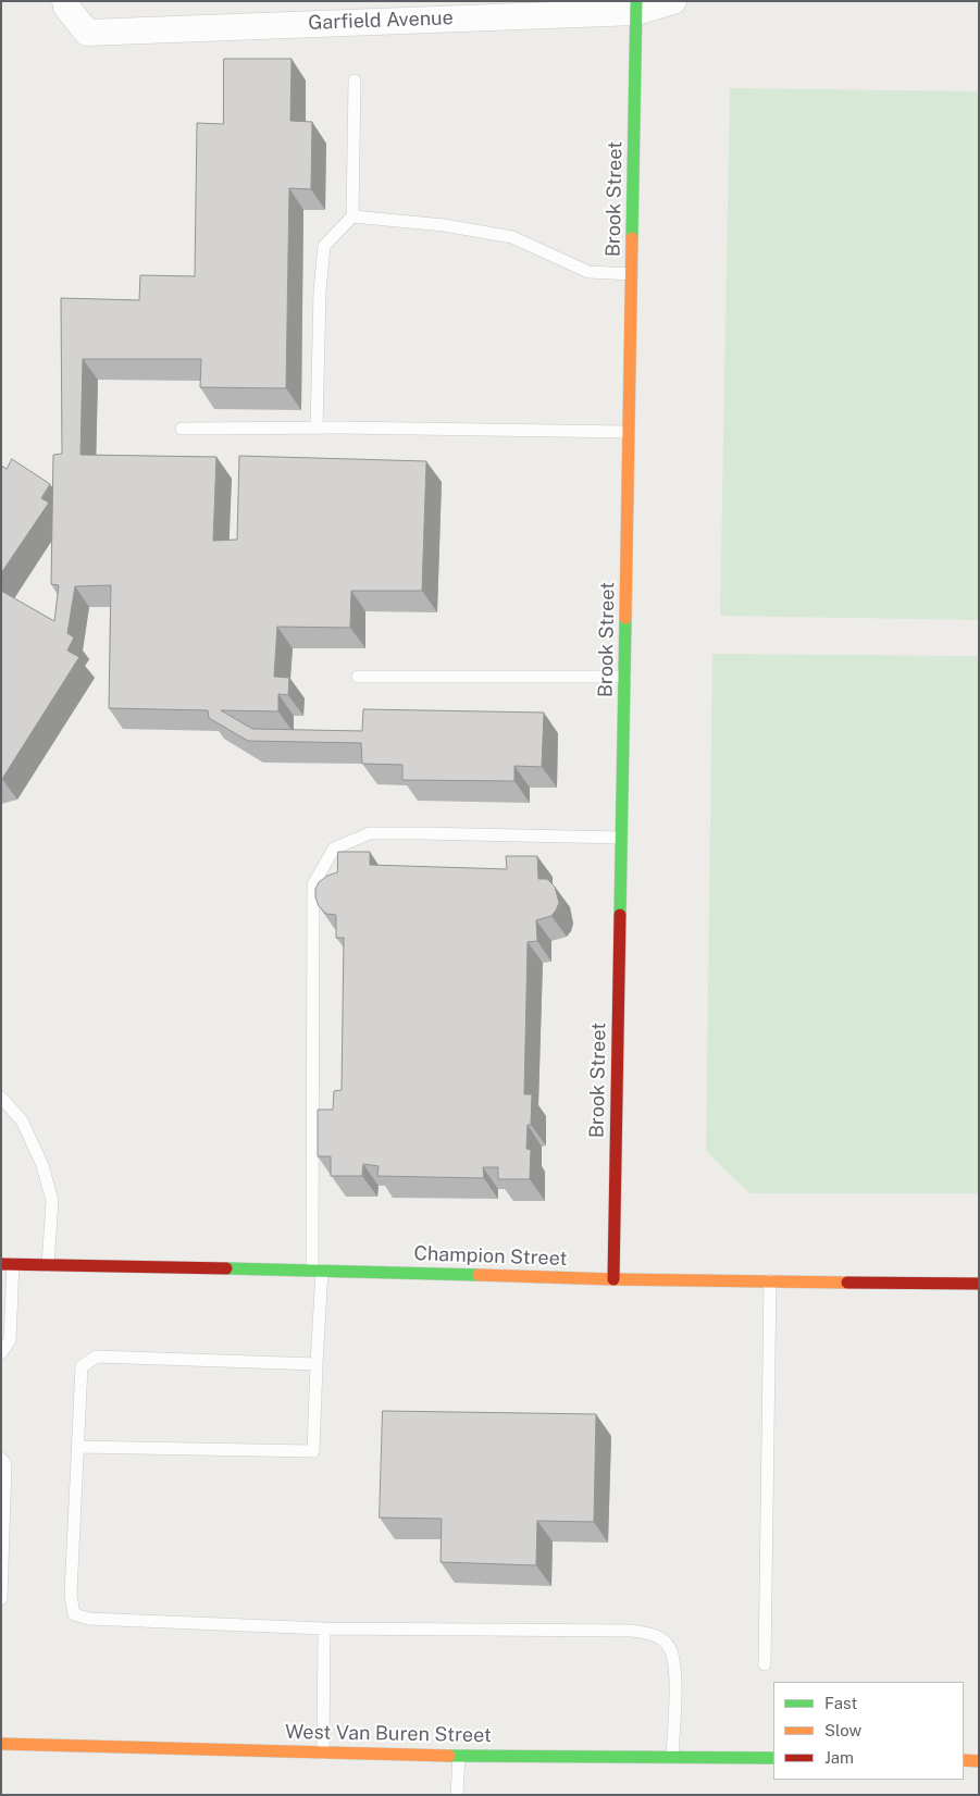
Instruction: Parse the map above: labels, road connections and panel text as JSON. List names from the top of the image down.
{
  "streets": {
    "street": [
      "Garfield Avenue",
      "Brook Street",
      "Champion Street",
      "West Van Buren Street"
    ]
  },
  "crossings": [
    ["Garfield Avenue", "Brook Street"],
    ["Brook Street", "Champion Street"]
  ],
  "legend": ["Fast", "Slow", "Jam"]
}
